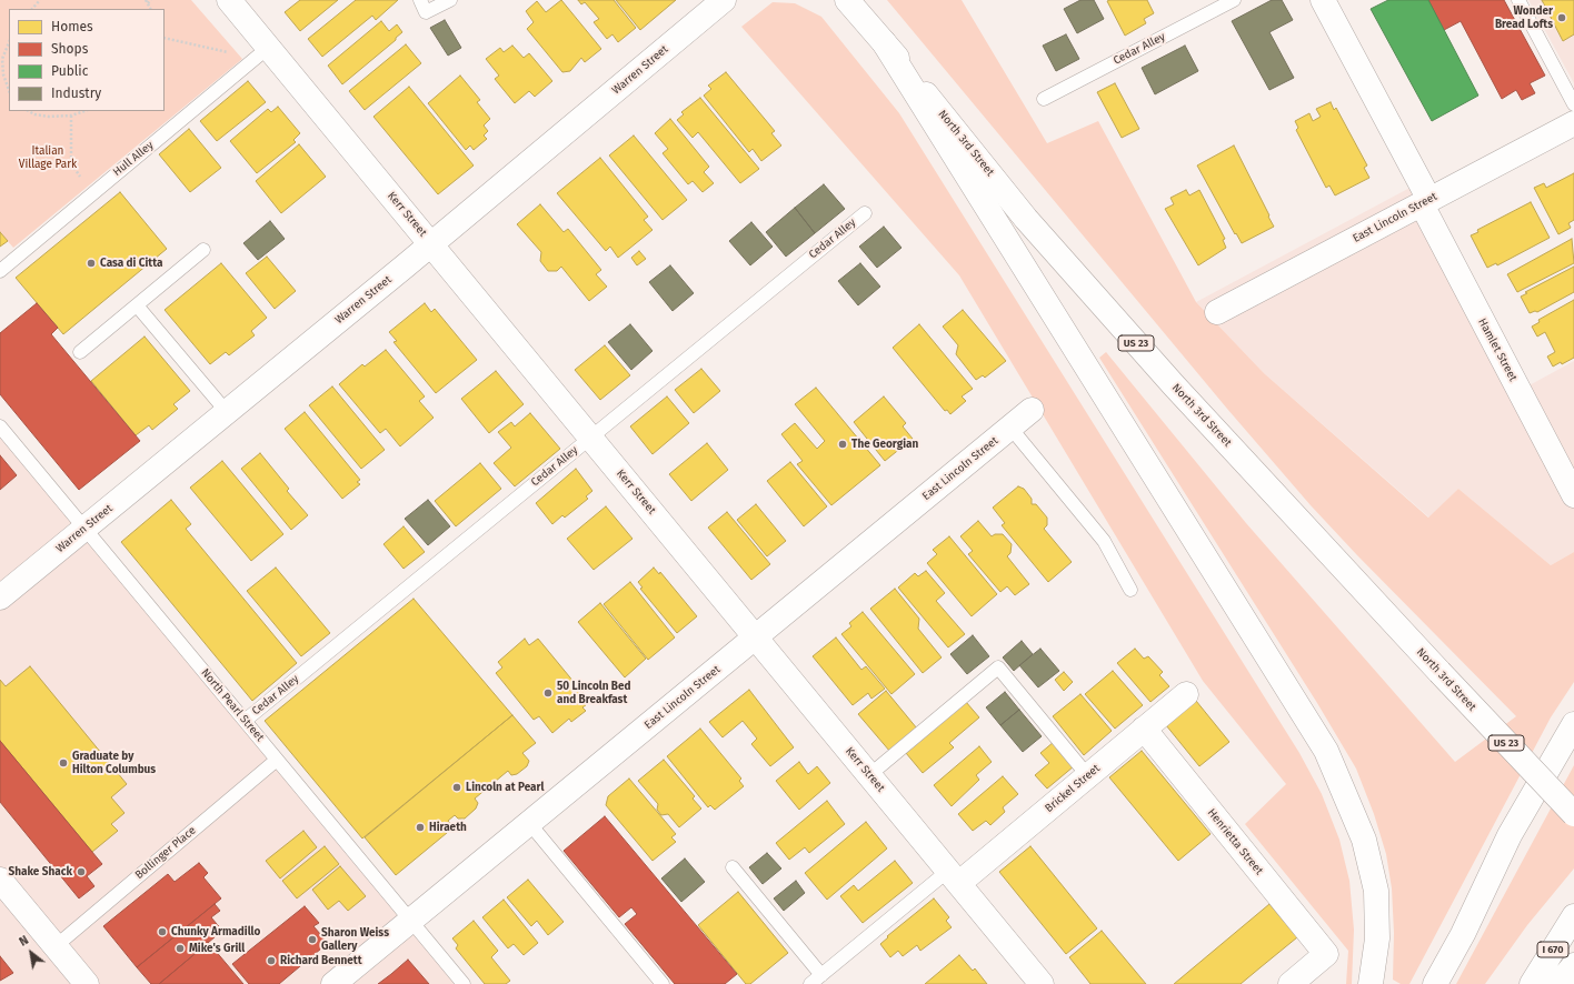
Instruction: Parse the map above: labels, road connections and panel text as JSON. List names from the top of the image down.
{
  "streets": {
    "main road": [
      "Warren Street",
      "North 3rd Street",
      "Kerr Street",
      "East Lincoln Street",
      "US 23",
      "Hamlet Street",
      "Brickel Street",
      "Henrietta Street",
      "I 670"
    ],
    "lane": [
      "Cedar Alley",
      "Hull Alley",
      "North Pearl Street",
      "Bollinger Place"
    ]
  },
  "crossings": [
    ["Cedar Alley", "Kerr Street"],
    ["Cedar Alley", "North Pearl Street"],
    ["Warren Street", "Kerr Street"],
    ["Warren Street", "North Pearl Street"],
    ["Hull Alley", "Kerr Street"],
    ["Kerr Street", "East Lincoln Street"],
    ["Kerr Street", "Brickel Street"],
    ["East Lincoln Street", "Hamlet Street"],
    ["East Lincoln Street", "North Pearl Street"],
    ["North Pearl Street", "Bollinger Place"],
    ["Brickel Street", "Henrietta Street"]
  ],
  "parks": ["Italian Village Park"],
  "places": [
    "Wonder Bread Lofts",
    "Casa di Citta",
    "The Georgian",
    "50 Lincoln Bed and Breakfast",
    "Graduate by Hilton Columbus",
    "Lincoln at Pearl",
    "Hiraeth",
    "Shake Shack",
    "Chunky Armadillo",
    "Sharon Weiss Gallery",
    "Mike's Grill",
    "Richard Bennett"
  ],
  "legend": [
    "Homes",
    "Shops",
    "Public",
    "Industry"
  ],
  "north": "top left"
}
